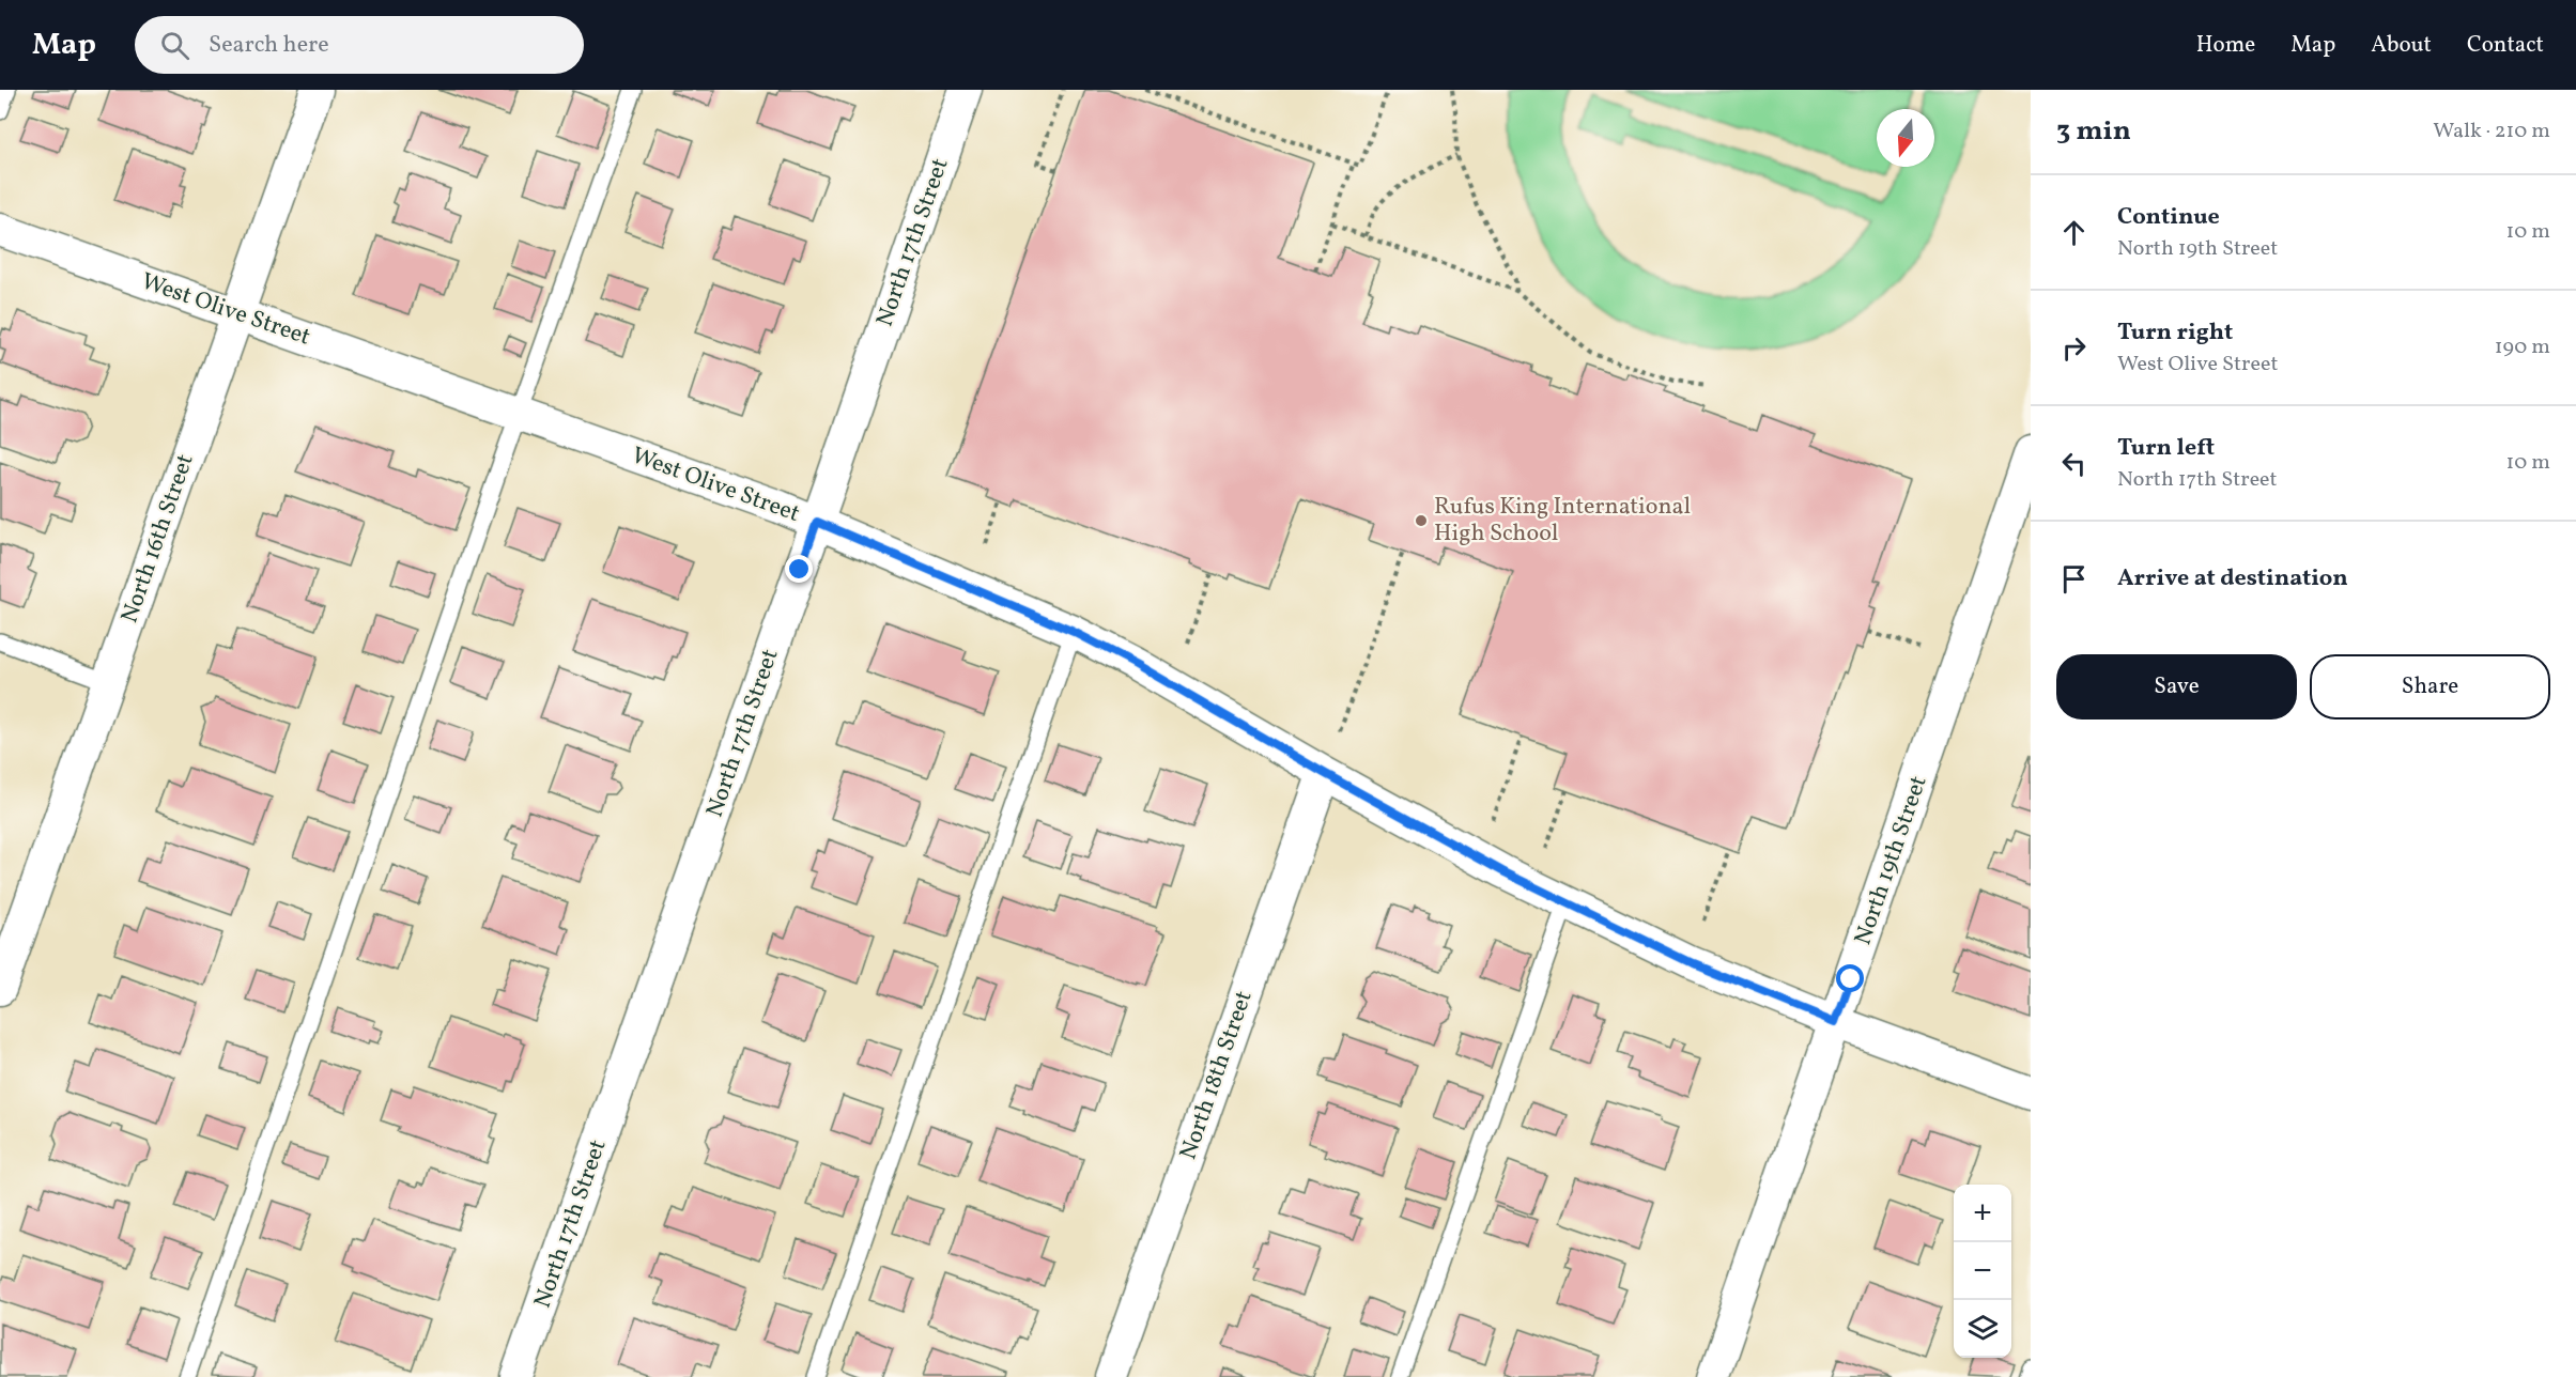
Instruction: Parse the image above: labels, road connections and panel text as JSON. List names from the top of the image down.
{
  "streets": {
    "street": [
      "North 17th Street",
      "West Olive Street",
      "North 16th Street",
      "North 19th Street",
      "North 18th Street"
    ]
  },
  "crossings": [
    ["North 17th Street", "West Olive Street"],
    ["West Olive Street", "North 16th Street"],
    ["West Olive Street", "North 19th Street"],
    ["West Olive Street", "North 18th Street"]
  ],
  "places": ["Rufus King International High School"],
  "north": "bottom",
  "page": {
    "header": "Map",
    "search": "Search here",
    "nav": [
      "Home",
      "Map",
      "About",
      "Contact"
    ],
    "heading": ["3 min", "Walk · 210 m"],
    "list": [
      ["Continue", "North 19th Street", "10 m"],
      ["Turn right", "West Olive Street", "190 m"],
      ["Turn left", "North 17th Street", "10 m"],
      "Arrive at destination"
    ],
    "buttons": ["Save", "Share"],
    "map_buttons": ["+", "−"]
  }
}
